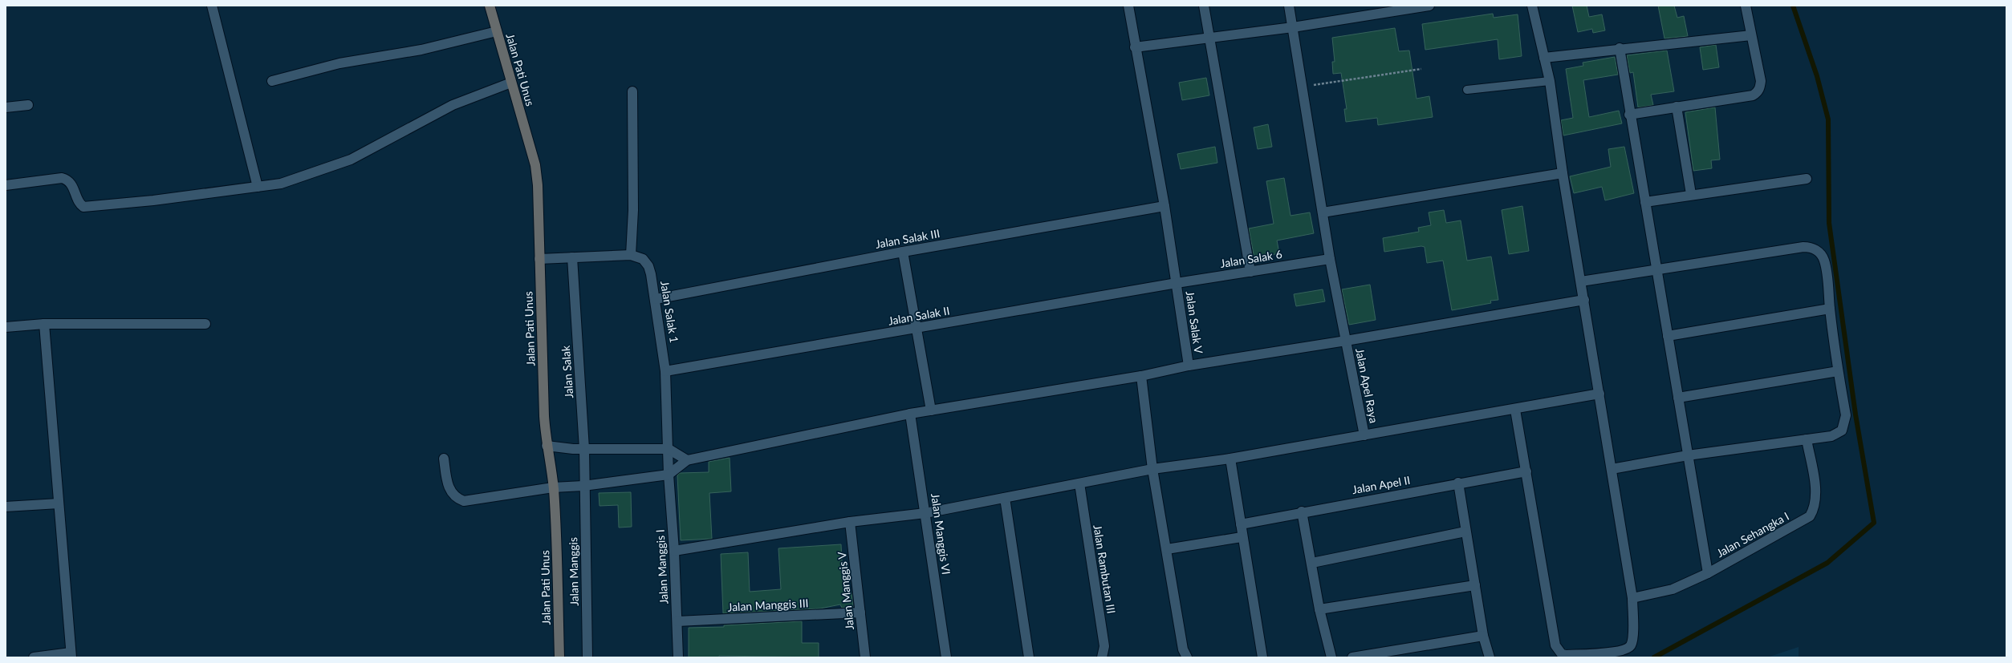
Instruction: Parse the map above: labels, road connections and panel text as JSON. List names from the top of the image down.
{
  "streets": {
    "main road": ["Jalan Pati Unus"],
    "street": [
      "Jalan Salak III",
      "Jalan Salak 6",
      "Jalan Salak 1",
      "Jalan Salak II",
      "Jalan Salak V",
      "Jalan Salak",
      "Jalan Apel Raya",
      "Jalan Apel II",
      "Jalan Manggis VI",
      "Jalan Sehangka I",
      "Jalan Manggis I",
      "Jalan Rambutan III",
      "Jalan Manggis",
      "Jalan Manggis V",
      "Jalan Manggis III"
    ]
  },
  "crossings": [
    ["Jalan Pati Unus", "Jalan Salak 1"],
    ["Jalan Salak III", "Jalan Salak 1"],
    ["Jalan Salak III", "Jalan Salak V"],
    ["Jalan Salak 6", "Jalan Salak II"],
    ["Jalan Salak 6", "Jalan Salak V"],
    ["Jalan Salak 6", "Jalan Apel Raya"],
    ["Jalan Salak 1", "Jalan Salak II"],
    ["Jalan Salak 1", "Jalan Salak"],
    ["Jalan Salak 1", "Jalan Manggis I"],
    ["Jalan Salak II", "Jalan Salak V"],
    ["Jalan Salak", "Jalan Manggis"],
    ["Jalan Manggis I", "Jalan Manggis III"],
    ["Jalan Manggis V", "Jalan Manggis III"]
  ]
}
